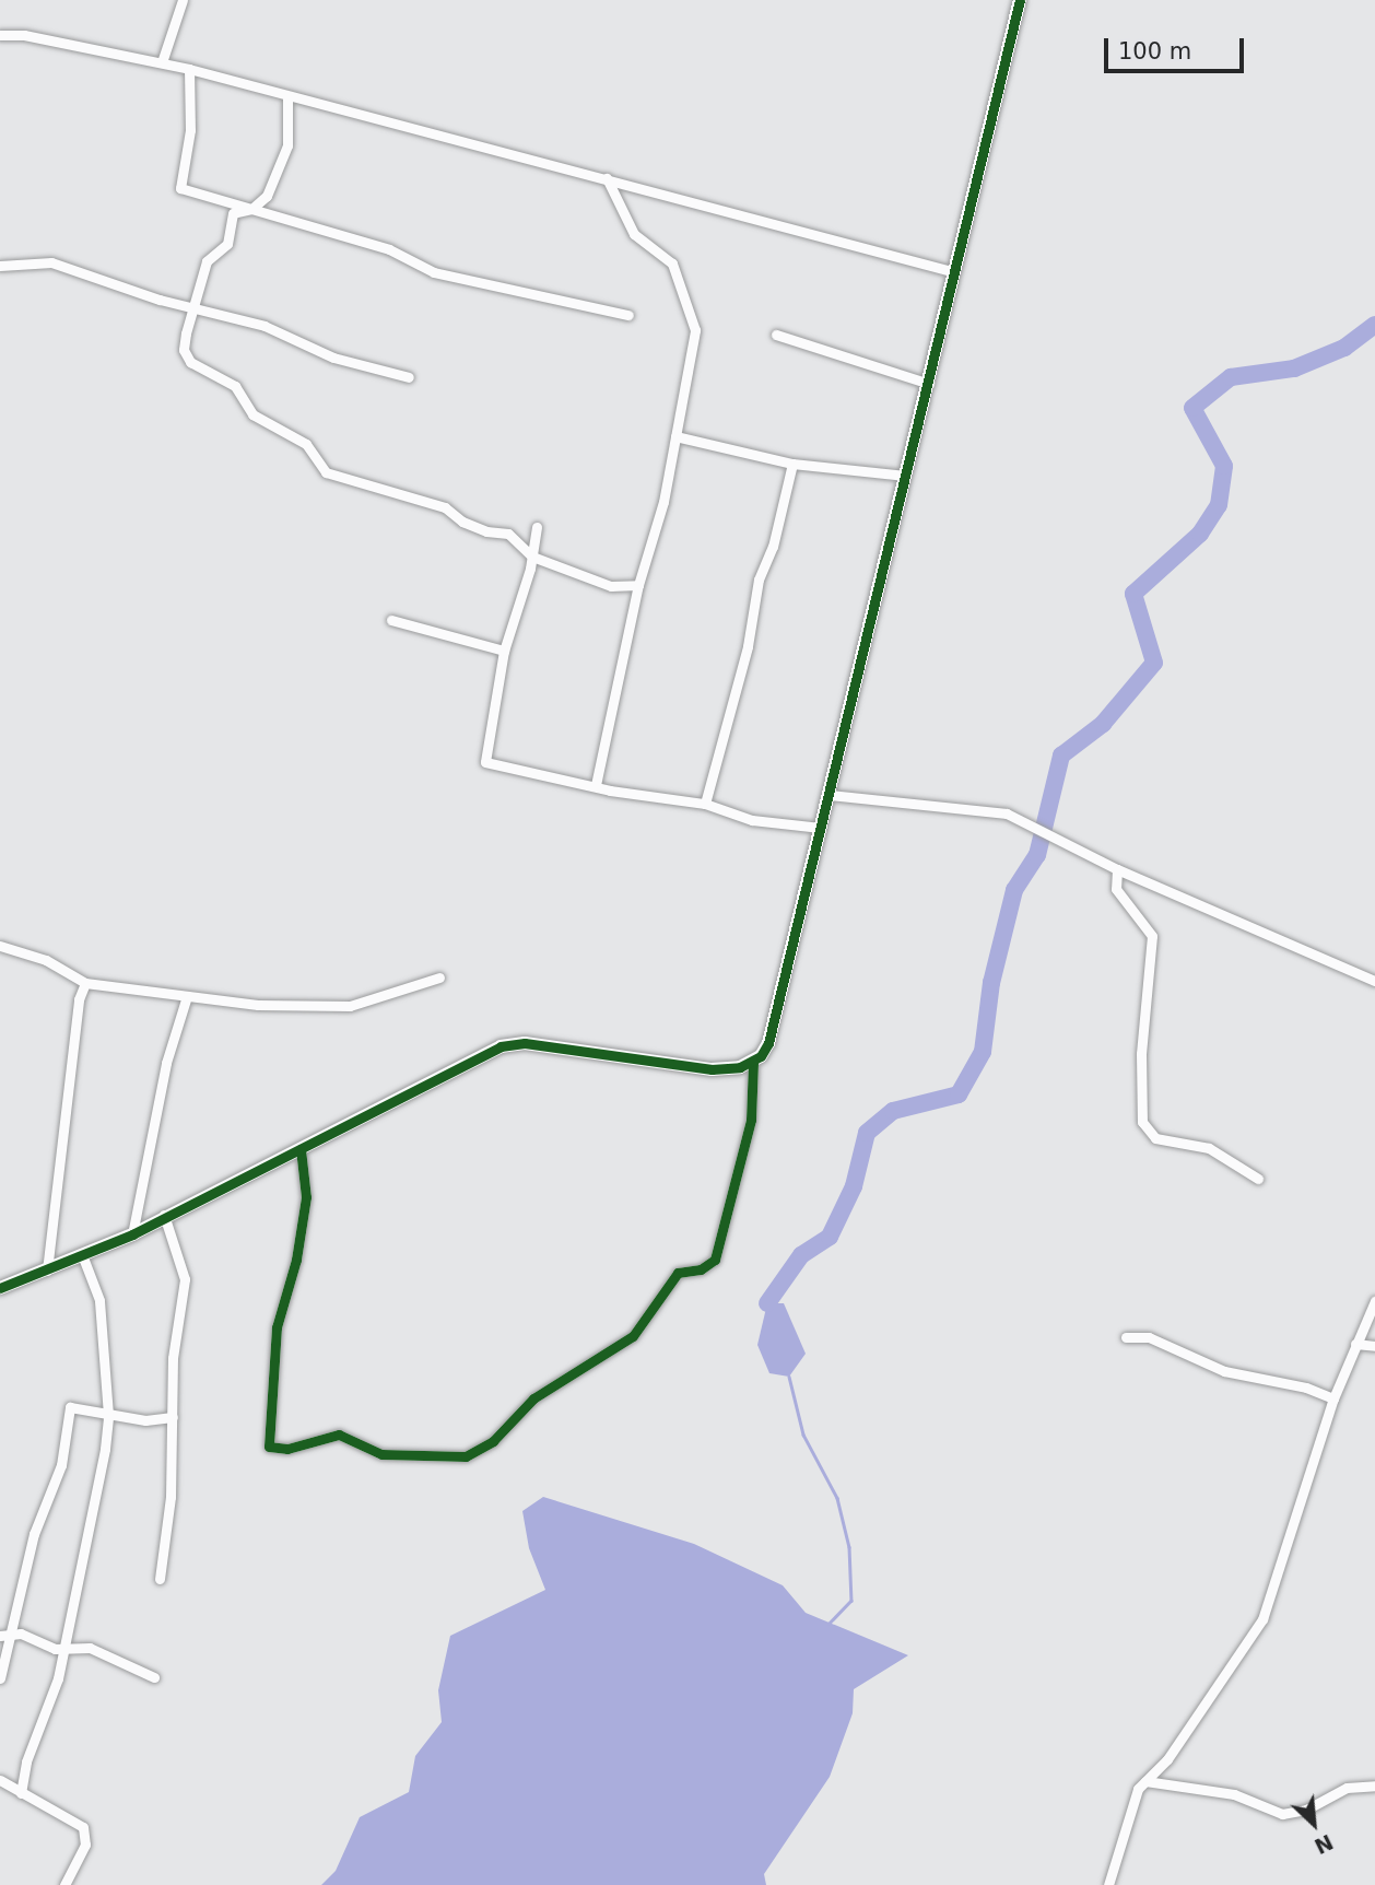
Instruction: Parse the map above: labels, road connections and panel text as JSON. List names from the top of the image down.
{
  "scale_bar": "100 m",
  "north": "bottom right"
}
